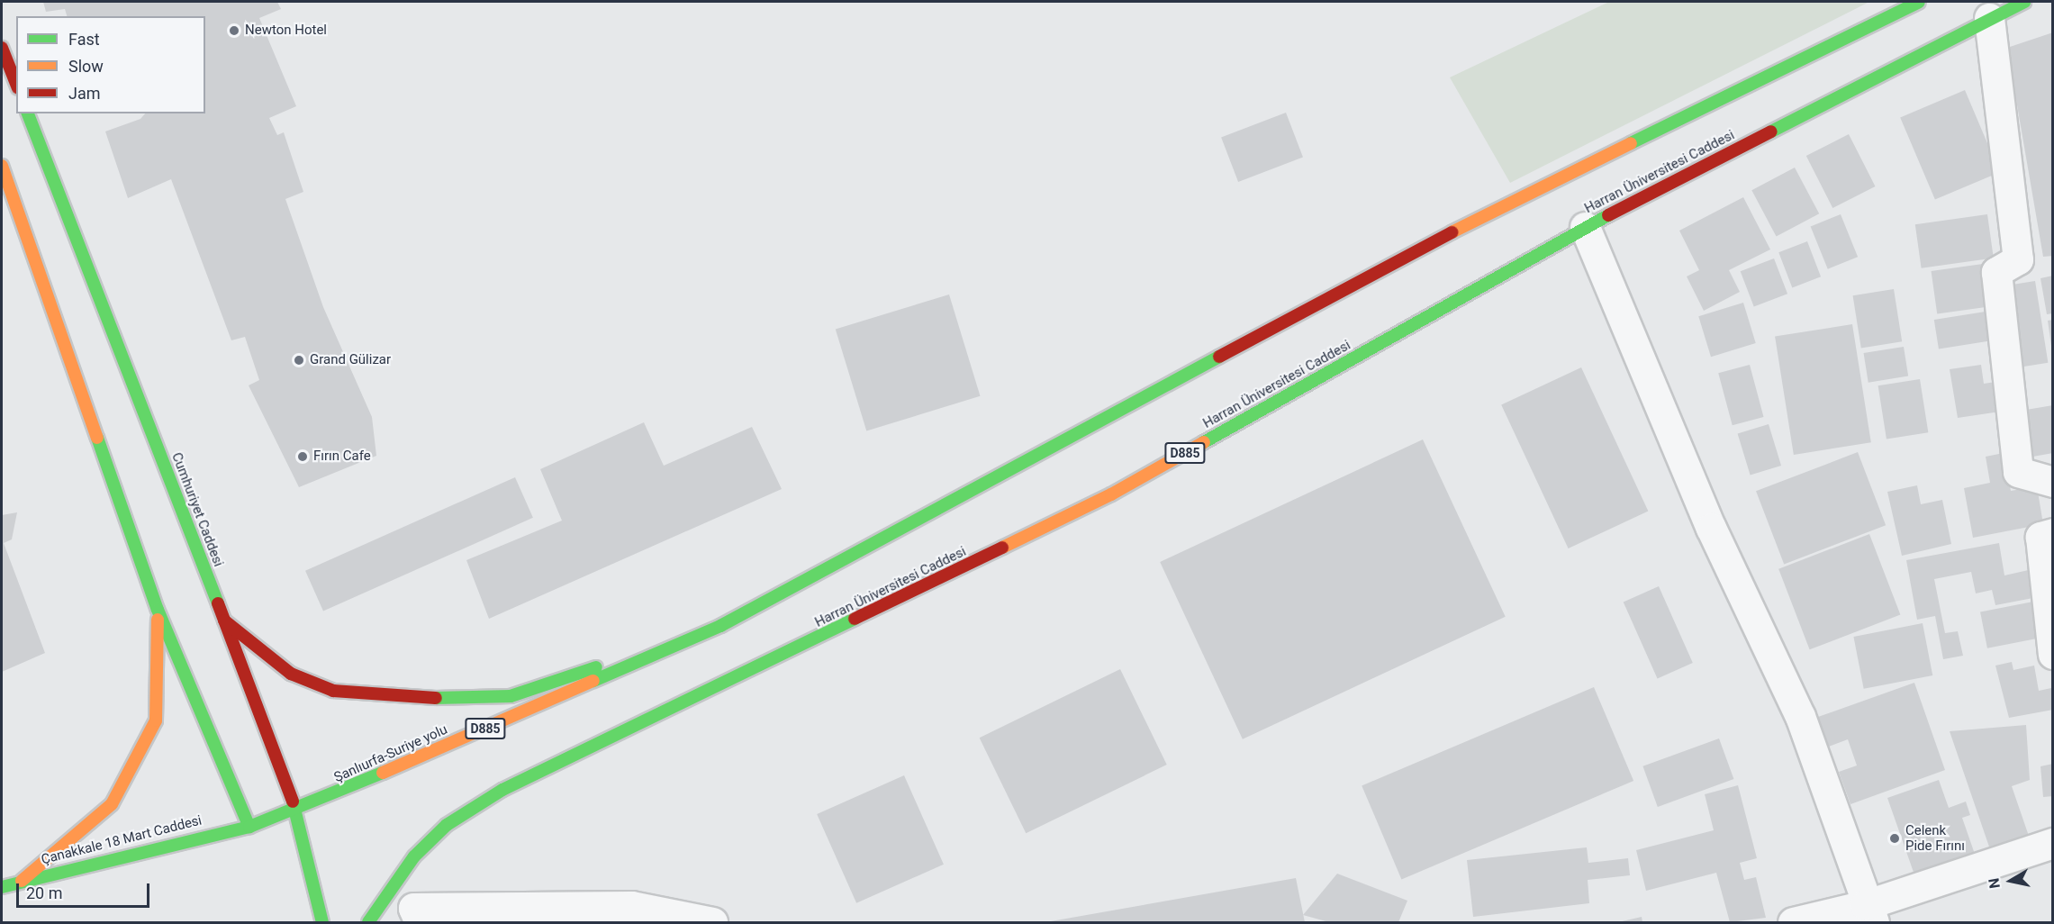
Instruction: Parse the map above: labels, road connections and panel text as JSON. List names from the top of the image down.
{
  "streets": {
    "main road": [
      "Harran Üniversitesi Caddesi",
      "D885",
      "Cumhuriyet Caddesi",
      "Şanlıurfa-Suriye yolu",
      "Çanakkale 18 Mart Caddesi"
    ]
  },
  "crossings": [
    ["D885", "Şanlıurfa-Suriye yolu"],
    ["Cumhuriyet Caddesi", "Şanlıurfa-Suriye yolu"],
    ["Şanlıurfa-Suriye yolu", "Çanakkale 18 Mart Caddesi"]
  ],
  "places": [
    "Newton Hotel",
    "Grand Gülizar",
    "Fırın Cafe",
    "Celenk Pide Fırını"
  ],
  "legend": ["Fast", "Slow", "Jam"],
  "scale_bar": "20 m",
  "north": "left"
}
